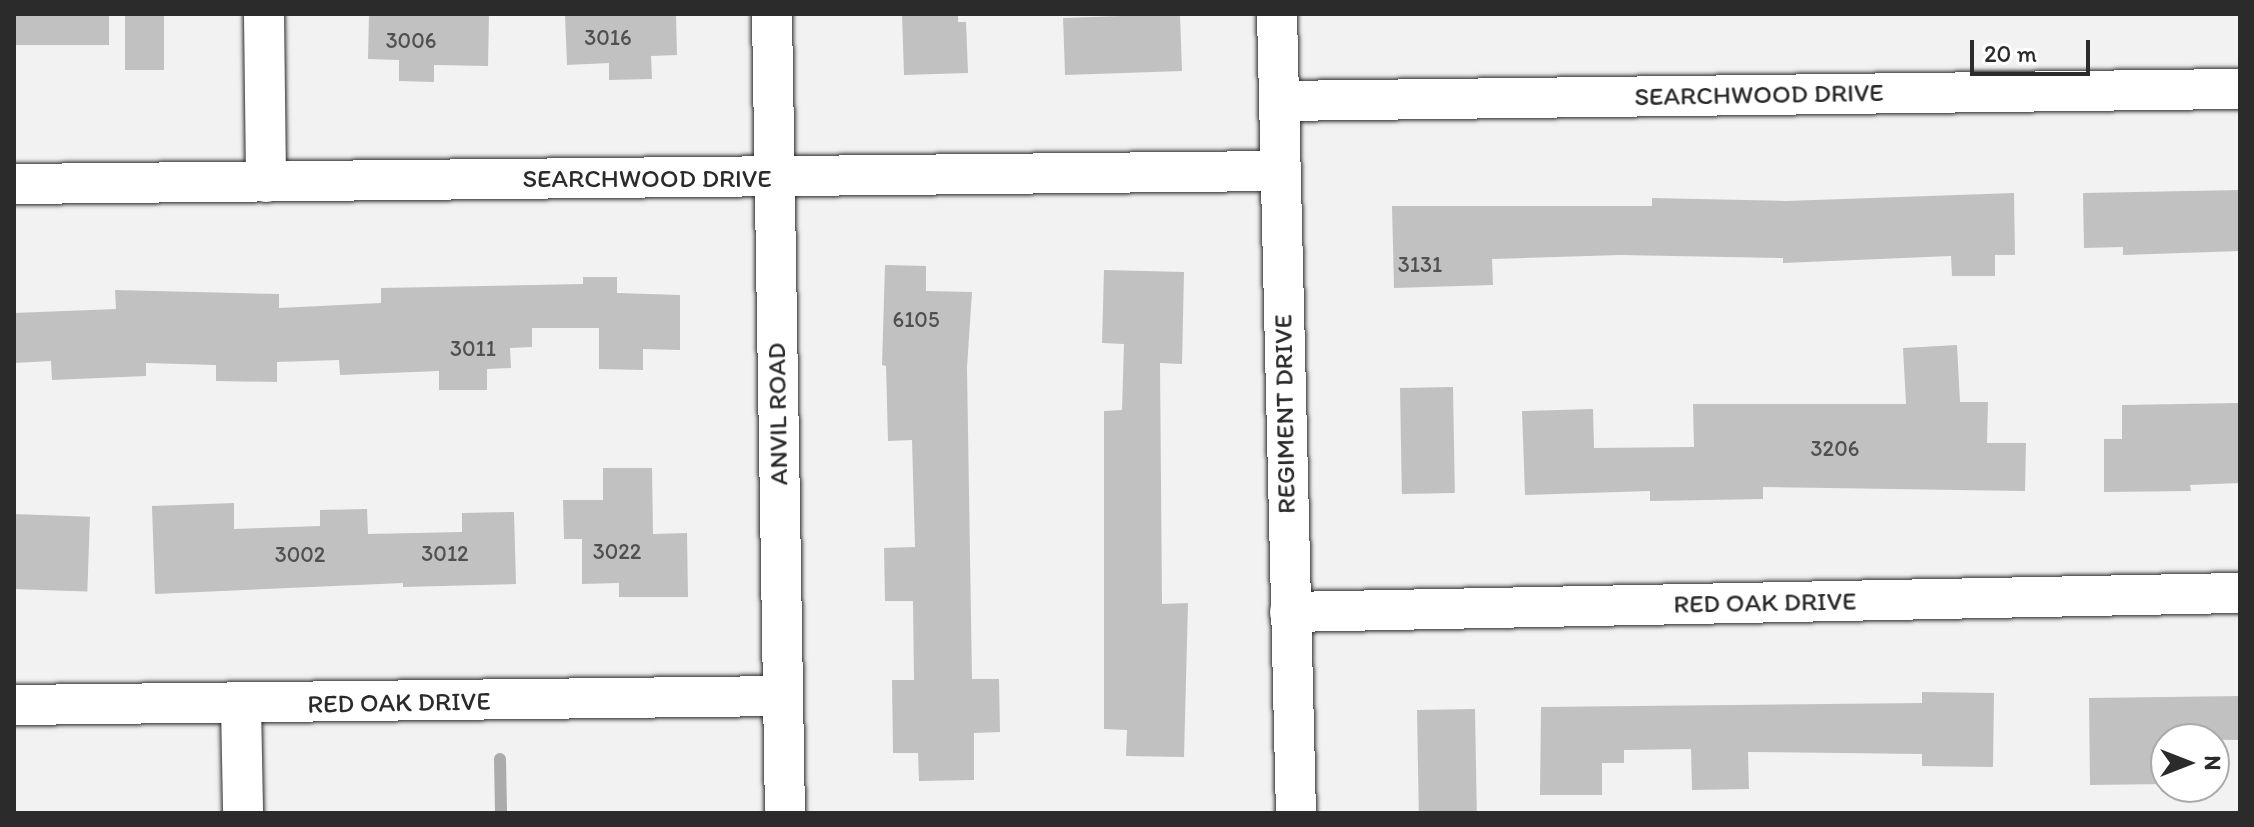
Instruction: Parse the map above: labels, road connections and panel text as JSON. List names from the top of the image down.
{
  "streets": {
    "street": [
      "SEARCHWOOD DRIVE",
      "ANVIL ROAD",
      "REGIMENT DRIVE",
      "RED OAK DRIVE"
    ]
  },
  "crossings": [
    ["SEARCHWOOD DRIVE", "ANVIL ROAD"],
    ["SEARCHWOOD DRIVE", "REGIMENT DRIVE"],
    ["ANVIL ROAD", "RED OAK DRIVE"],
    ["REGIMENT DRIVE", "RED OAK DRIVE"]
  ],
  "house_numbers": [
    "3016",
    "3006",
    "3131",
    "6105",
    "3011",
    "3206",
    "3022",
    "3012",
    "3002"
  ],
  "scale_bar": "20 m",
  "north": "right"
}
